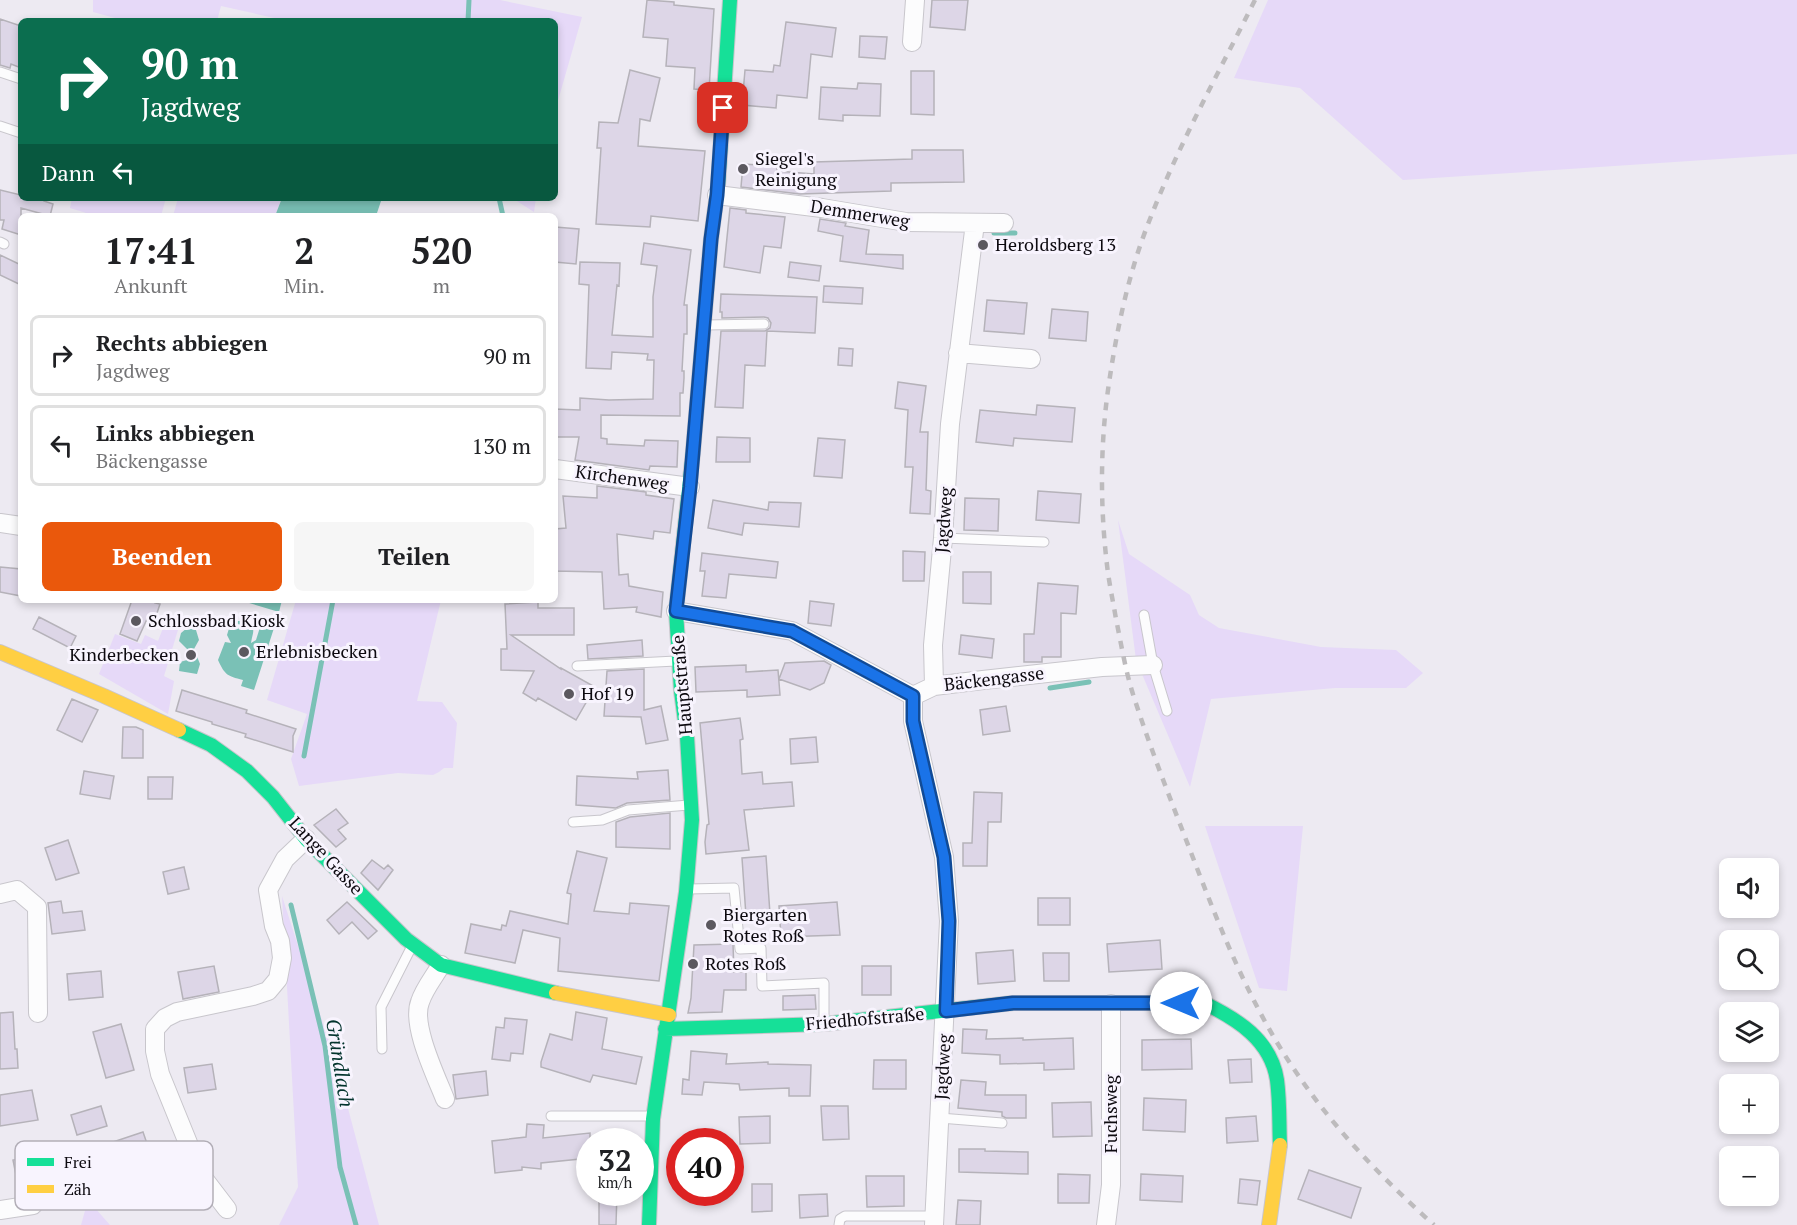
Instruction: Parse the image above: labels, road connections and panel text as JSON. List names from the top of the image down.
{
  "streets": {
    "street": [
      "Demmerweg",
      "Kirchenweg",
      "Jagdweg",
      "Bäckengasse",
      "Hauptstraße",
      "Lange Gasse",
      "Friedhofstraße",
      "Fuchsweg"
    ]
  },
  "crossings": [
    ["Demmerweg", "Jagdweg"],
    ["Demmerweg", "Hauptstraße"],
    ["Kirchenweg", "Hauptstraße"],
    ["Jagdweg", "Bäckengasse"],
    ["Jagdweg", "Friedhofstraße"],
    ["Hauptstraße", "Lange Gasse"],
    ["Hauptstraße", "Friedhofstraße"],
    ["Friedhofstraße", "Fuchsweg"]
  ],
  "water": ["Gründlach"],
  "places": [
    "Siegel's Reinigung",
    "Heroldsberg 13",
    "Schlossbad Kiosk",
    "Erlebnisbecken",
    "Kinderbecken",
    "Hof 19",
    "Biergarten Rotes Roß",
    "Rotes Roß"
  ],
  "legend": ["Frei", "Zäh"],
  "page": {
    "turn": ["90 m", "Jagdweg"],
    "then": "Dann",
    "eta": [
      "17:41",
      "Ankunft",
      "2",
      "Min.",
      "520",
      "m"
    ],
    "list": [
      {
        "name": "Rechts abbiegen",
        "note": "Jagdweg",
        "value": "90 m"
      },
      {
        "name": "Links abbiegen",
        "note": "Bäckengasse",
        "value": "130 m"
      }
    ],
    "buttons": ["Beenden", "Teilen"],
    "map_buttons": ["+", "−"],
    "speed": "32 km/h",
    "limit": "40"
  }
}
